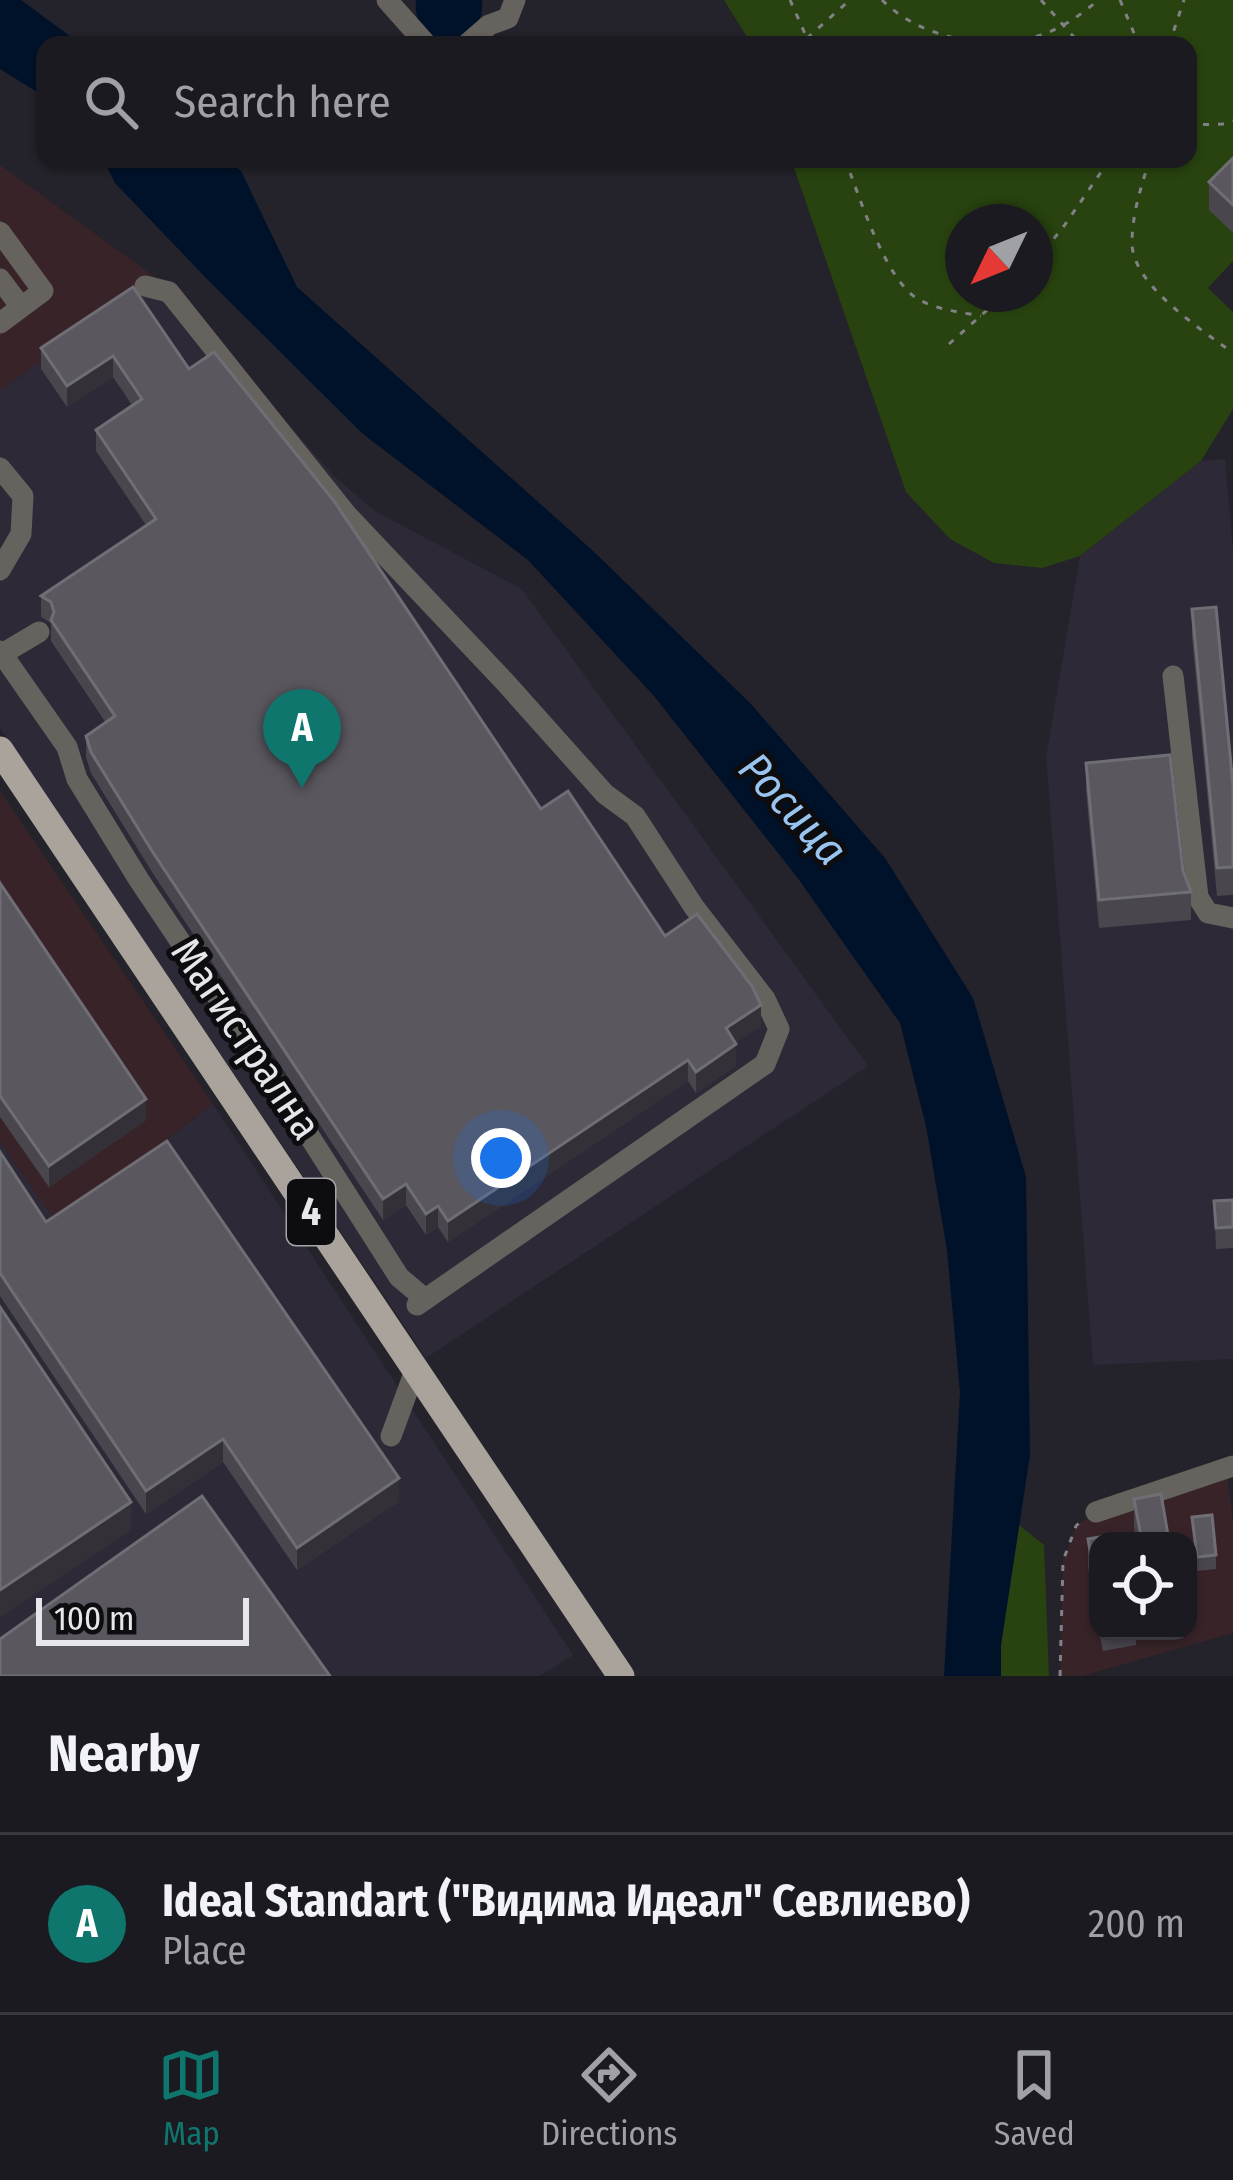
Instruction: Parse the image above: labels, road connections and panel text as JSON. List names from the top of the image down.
{
  "streets": {
    "main road": ["Магистрална", "4"]
  },
  "water": ["Росица"],
  "scale_bar": "100 m",
  "north": "bottom left",
  "page": {
    "search": "Search here",
    "pins": "A",
    "scale": "100 m",
    "heading": "Nearby",
    "list": [
      {
        "mark": "A",
        "name": "Ideal Standart (\"Видима Идеал\" Севлиево)",
        "note": "Place",
        "value": "200 m"
      }
    ],
    "nav": ["Map", "Directions", "Saved"]
  }
}
